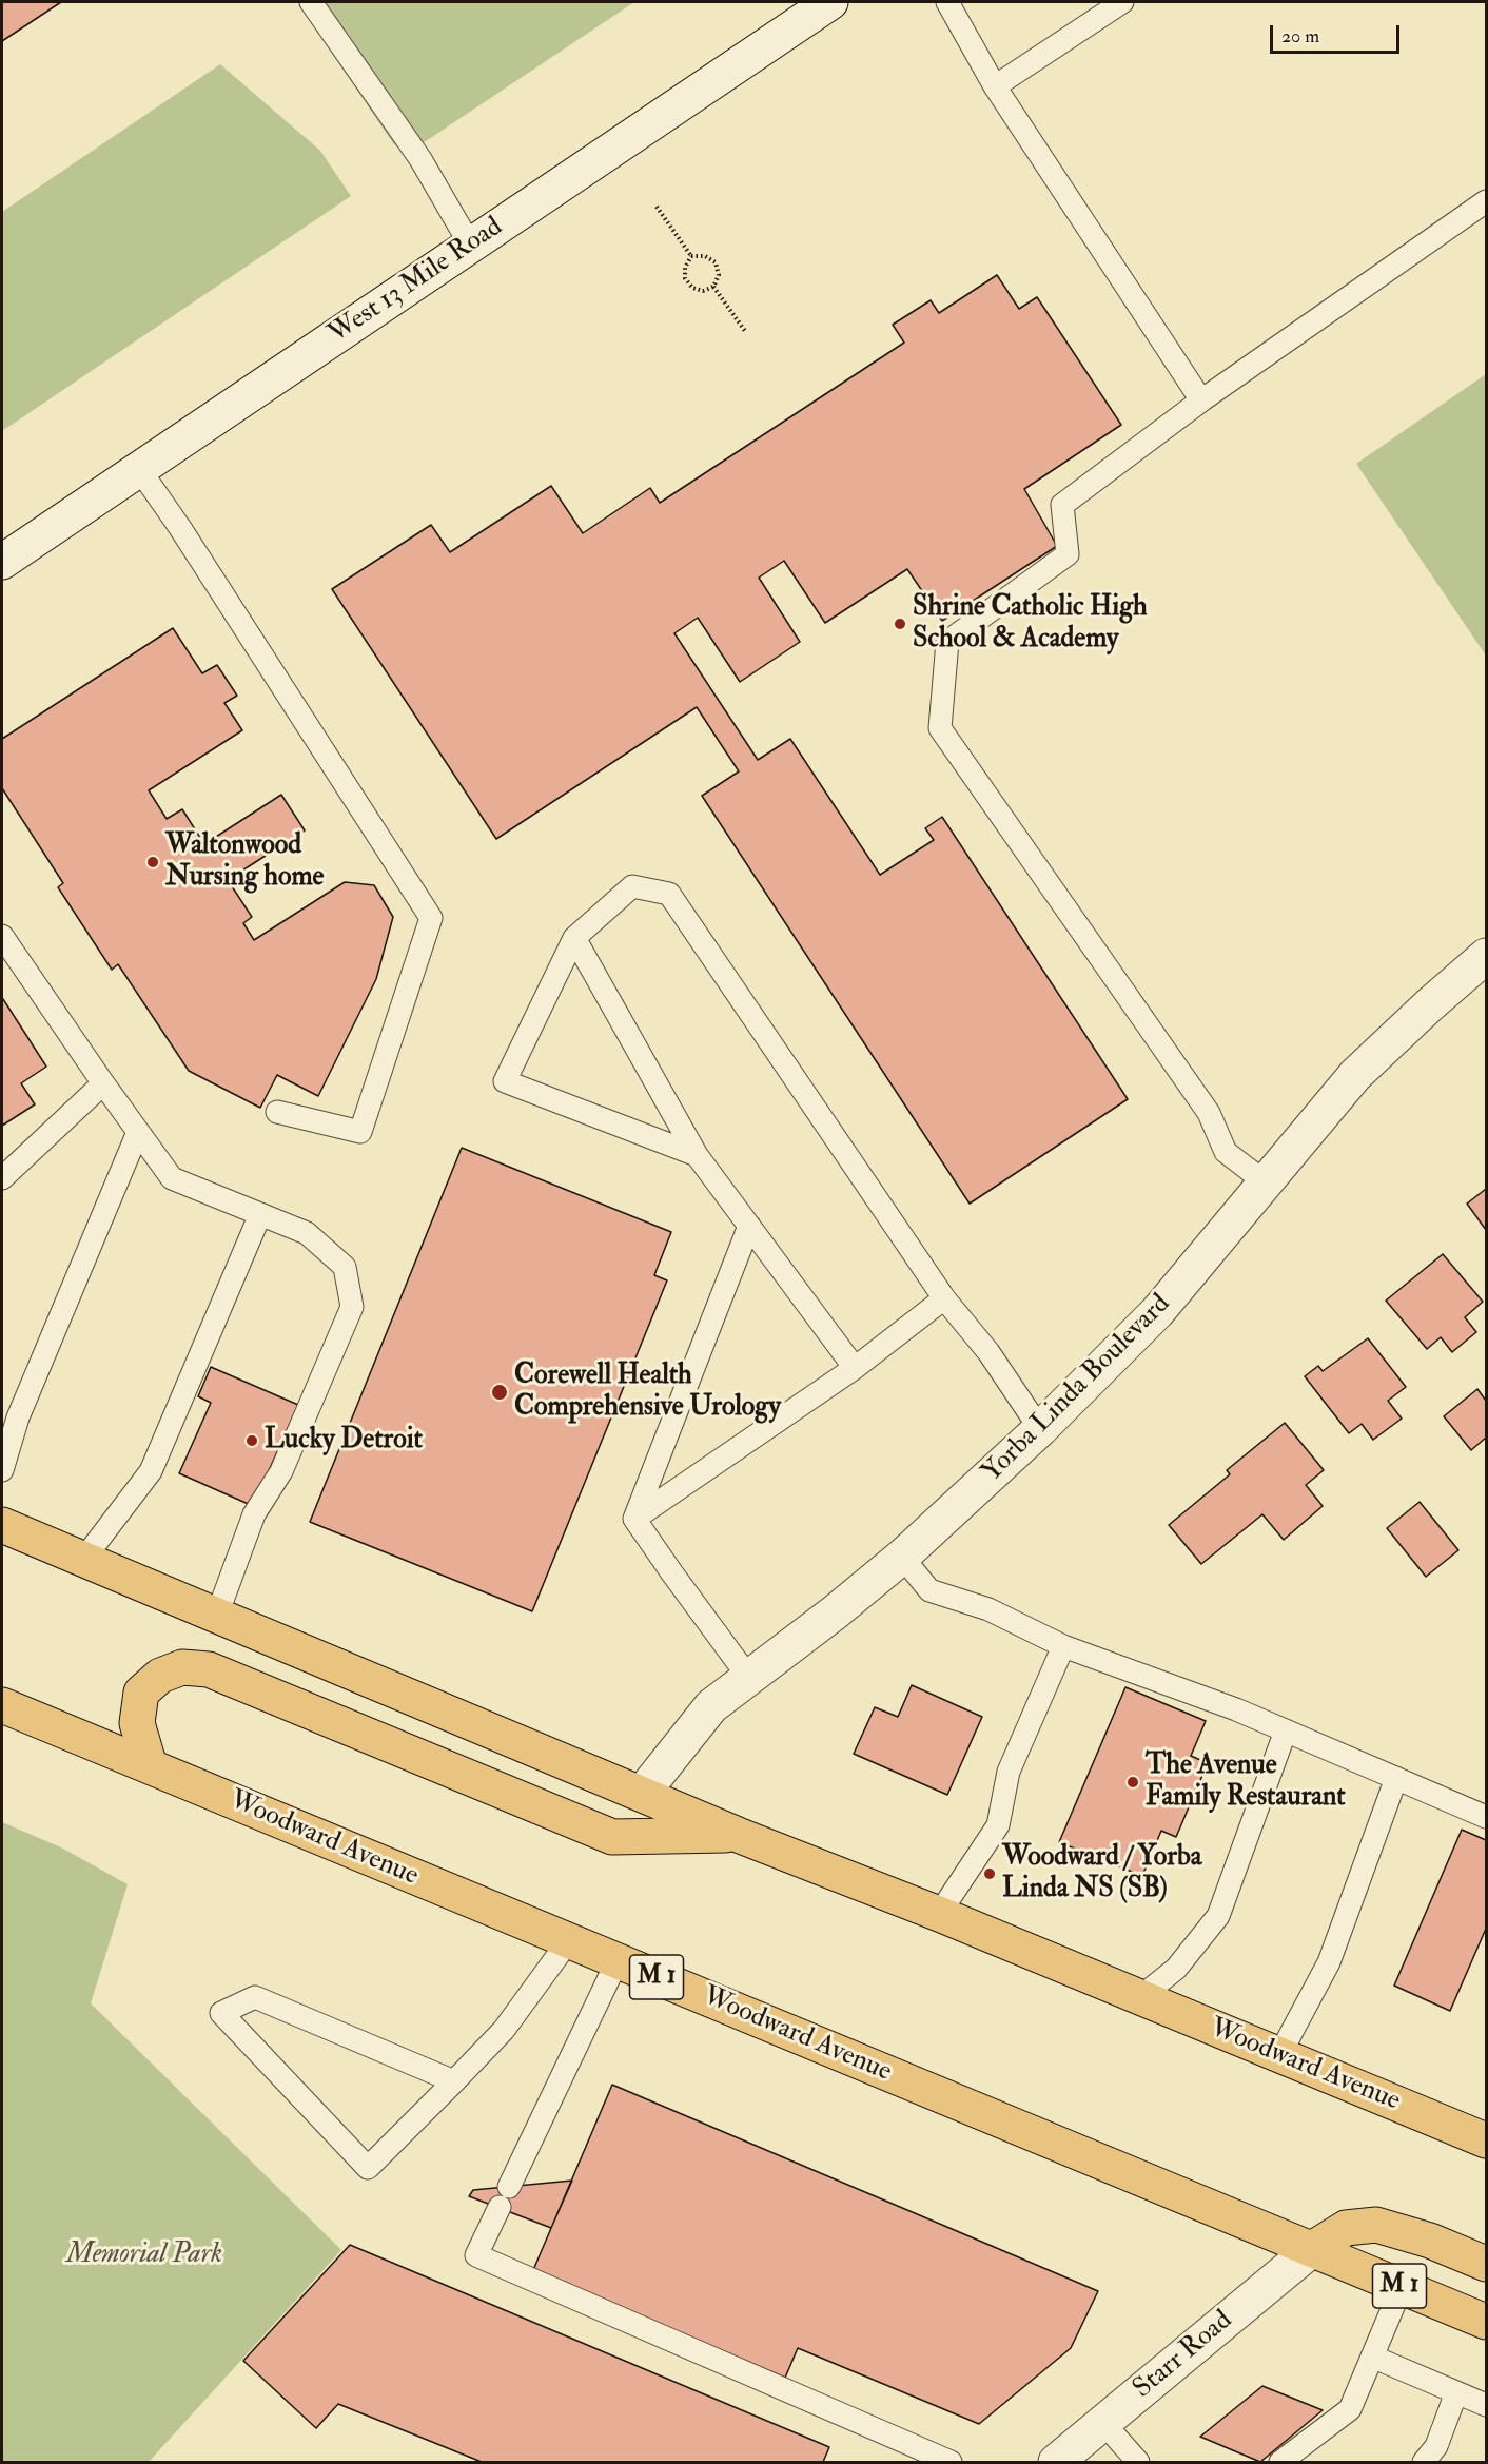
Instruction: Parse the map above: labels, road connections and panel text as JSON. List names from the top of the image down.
{
  "streets": {
    "main road": ["Woodward Avenue", "M 1"],
    "street": ["West 13 Mile Road", "Yorba Linda Boulevard", "Starr Road"]
  },
  "crossings": [
    ["Yorba Linda Boulevard", "Woodward Avenue"],
    ["Woodward Avenue", "Starr Road"]
  ],
  "parks": ["Memorial Park"],
  "places": [
    "Shrine Catholic High School & Academy",
    "Waltonwood Nursing home",
    "Corewell Health Comprehensive Urology",
    "Lucky Detroit",
    "The Avenue Family Restaurant",
    "Woodward / Yorba Linda NS (SB)"
  ],
  "scale_bar": "20 m"
}
